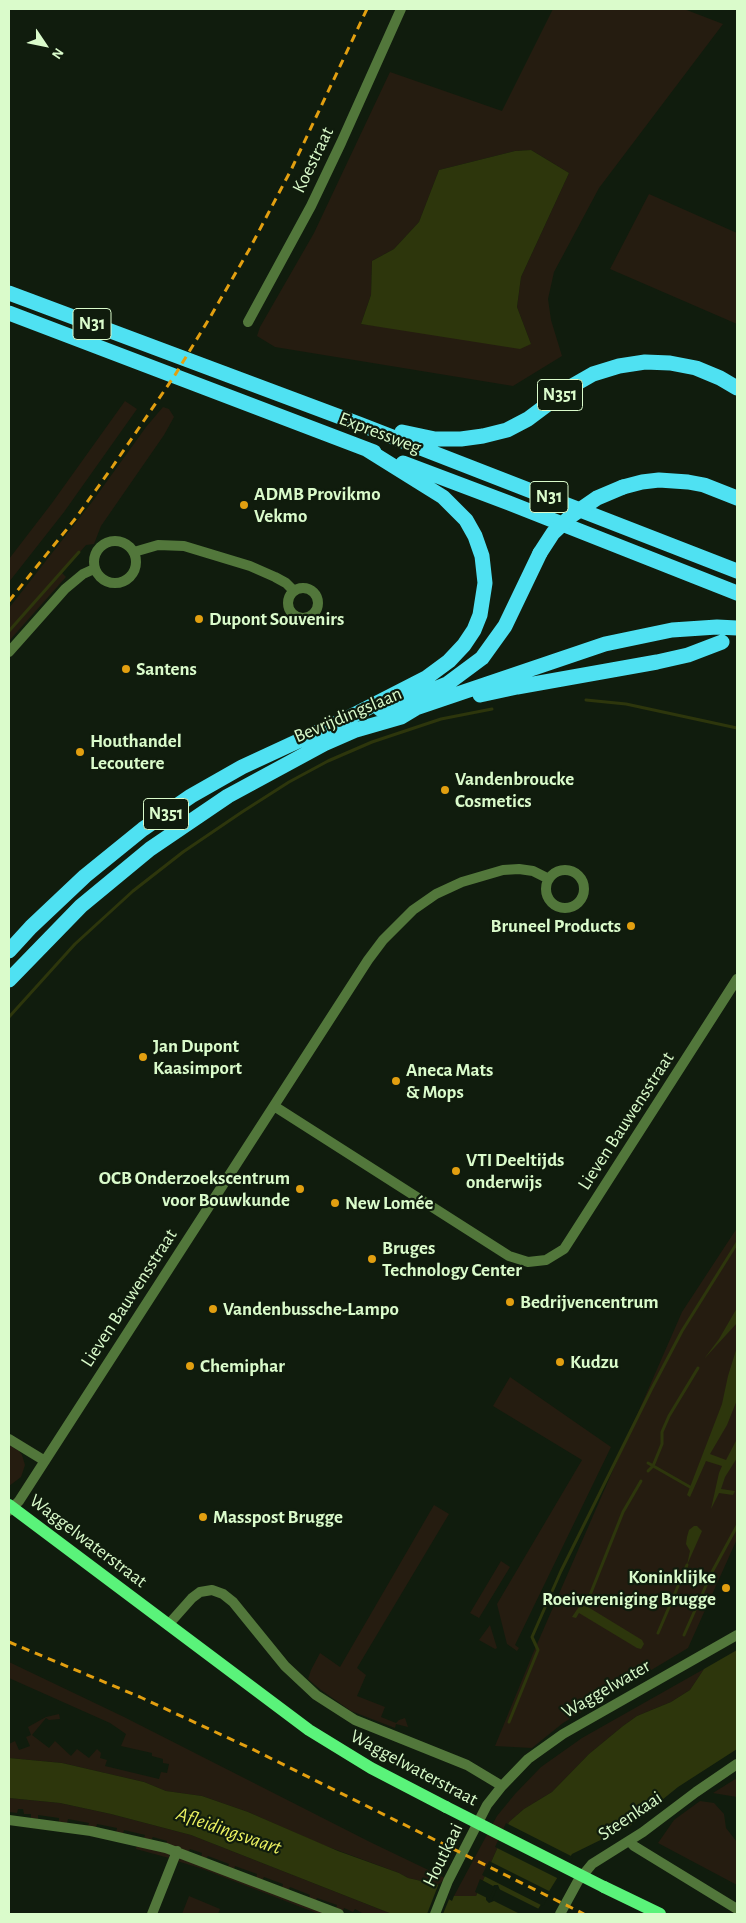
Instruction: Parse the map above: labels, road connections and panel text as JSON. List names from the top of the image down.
{
  "streets": {
    "highway": [
      "N31",
      "N351",
      "Expressweg",
      "Bevrijdingslaan"
    ],
    "main road": ["Waggelwaterstraat"],
    "street": [
      "Koestraat",
      "Lieven Bauwensstraat",
      "Waggelwater",
      "Steenkaai",
      "Houtkaai"
    ]
  },
  "crossings": [
    ["N351", "Expressweg"],
    ["N351", "Bevrijdingslaan"],
    ["Lieven Bauwensstraat", "Waggelwaterstraat"],
    ["Waggelwaterstraat", "Waggelwater"],
    ["Waggelwaterstraat", "Houtkaai"],
    ["Waggelwater", "Houtkaai"]
  ],
  "water": ["Afleidingsvaart"],
  "places": [
    "ADMB Provikmo Vekmo",
    "Dupont Souvenirs",
    "Santens",
    "Houthandel Lecoutere",
    "Vandenbroucke Cosmetics",
    "Bruneel Products",
    "Jan Dupont Kaasimport",
    "Aneca Mats & Mops",
    "VTI Deeltijds onderwijs",
    "OCB Onderzoekscentrum voor Bouwkunde",
    "New Lomée",
    "Bruges Technology Center",
    "Bedrijvencentrum",
    "Vandenbussche-Lampo",
    "Kudzu",
    "Chemiphar",
    "Masspost Brugge",
    "Koninklijke Roeivereniging Brugge"
  ],
  "north": "bottom right"
}
